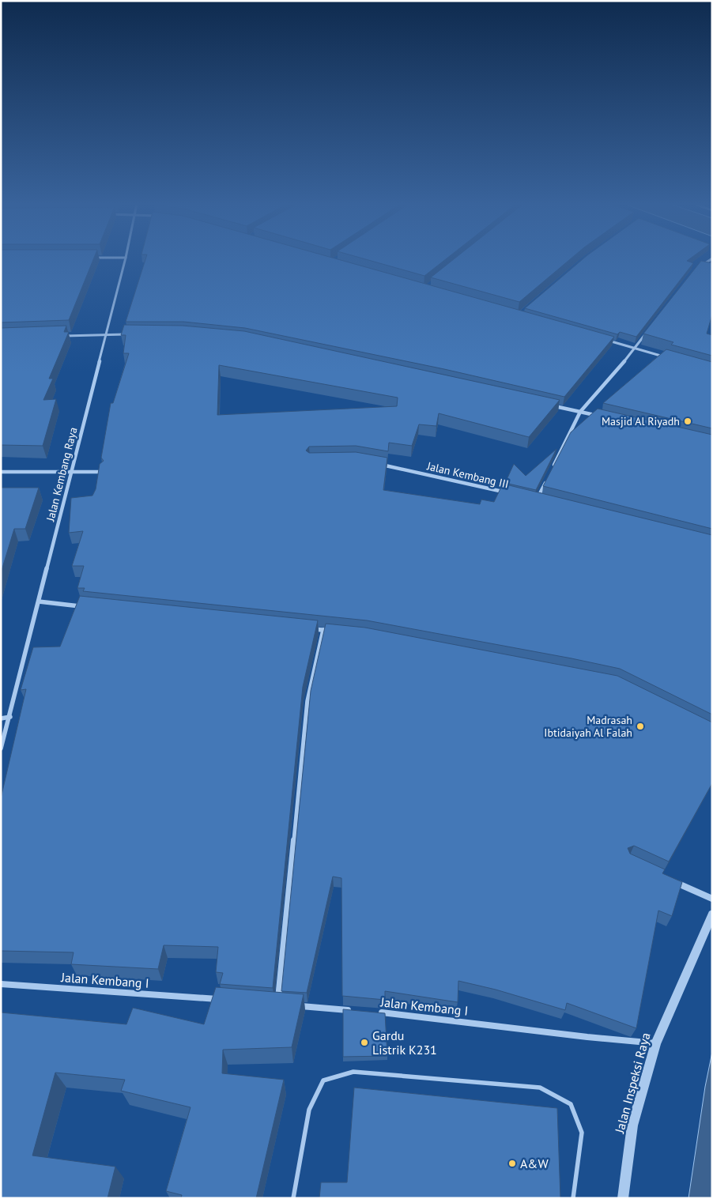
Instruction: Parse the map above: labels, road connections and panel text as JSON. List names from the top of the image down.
{
  "streets": {
    "street": [
      "Jalan Kembang Raya",
      "Jalan Kembang III",
      "Jalan Kembang I",
      "Jalan Inspeksi Raya"
    ]
  },
  "crossings": [
    ["Jalan Kembang I", "Jalan Inspeksi Raya"]
  ],
  "places": [
    "Masjid Al Riyadh",
    "Madrasah Ibtidaiyah Al Falah",
    "Gardu Listrik K231",
    "A&W"
  ]
}
